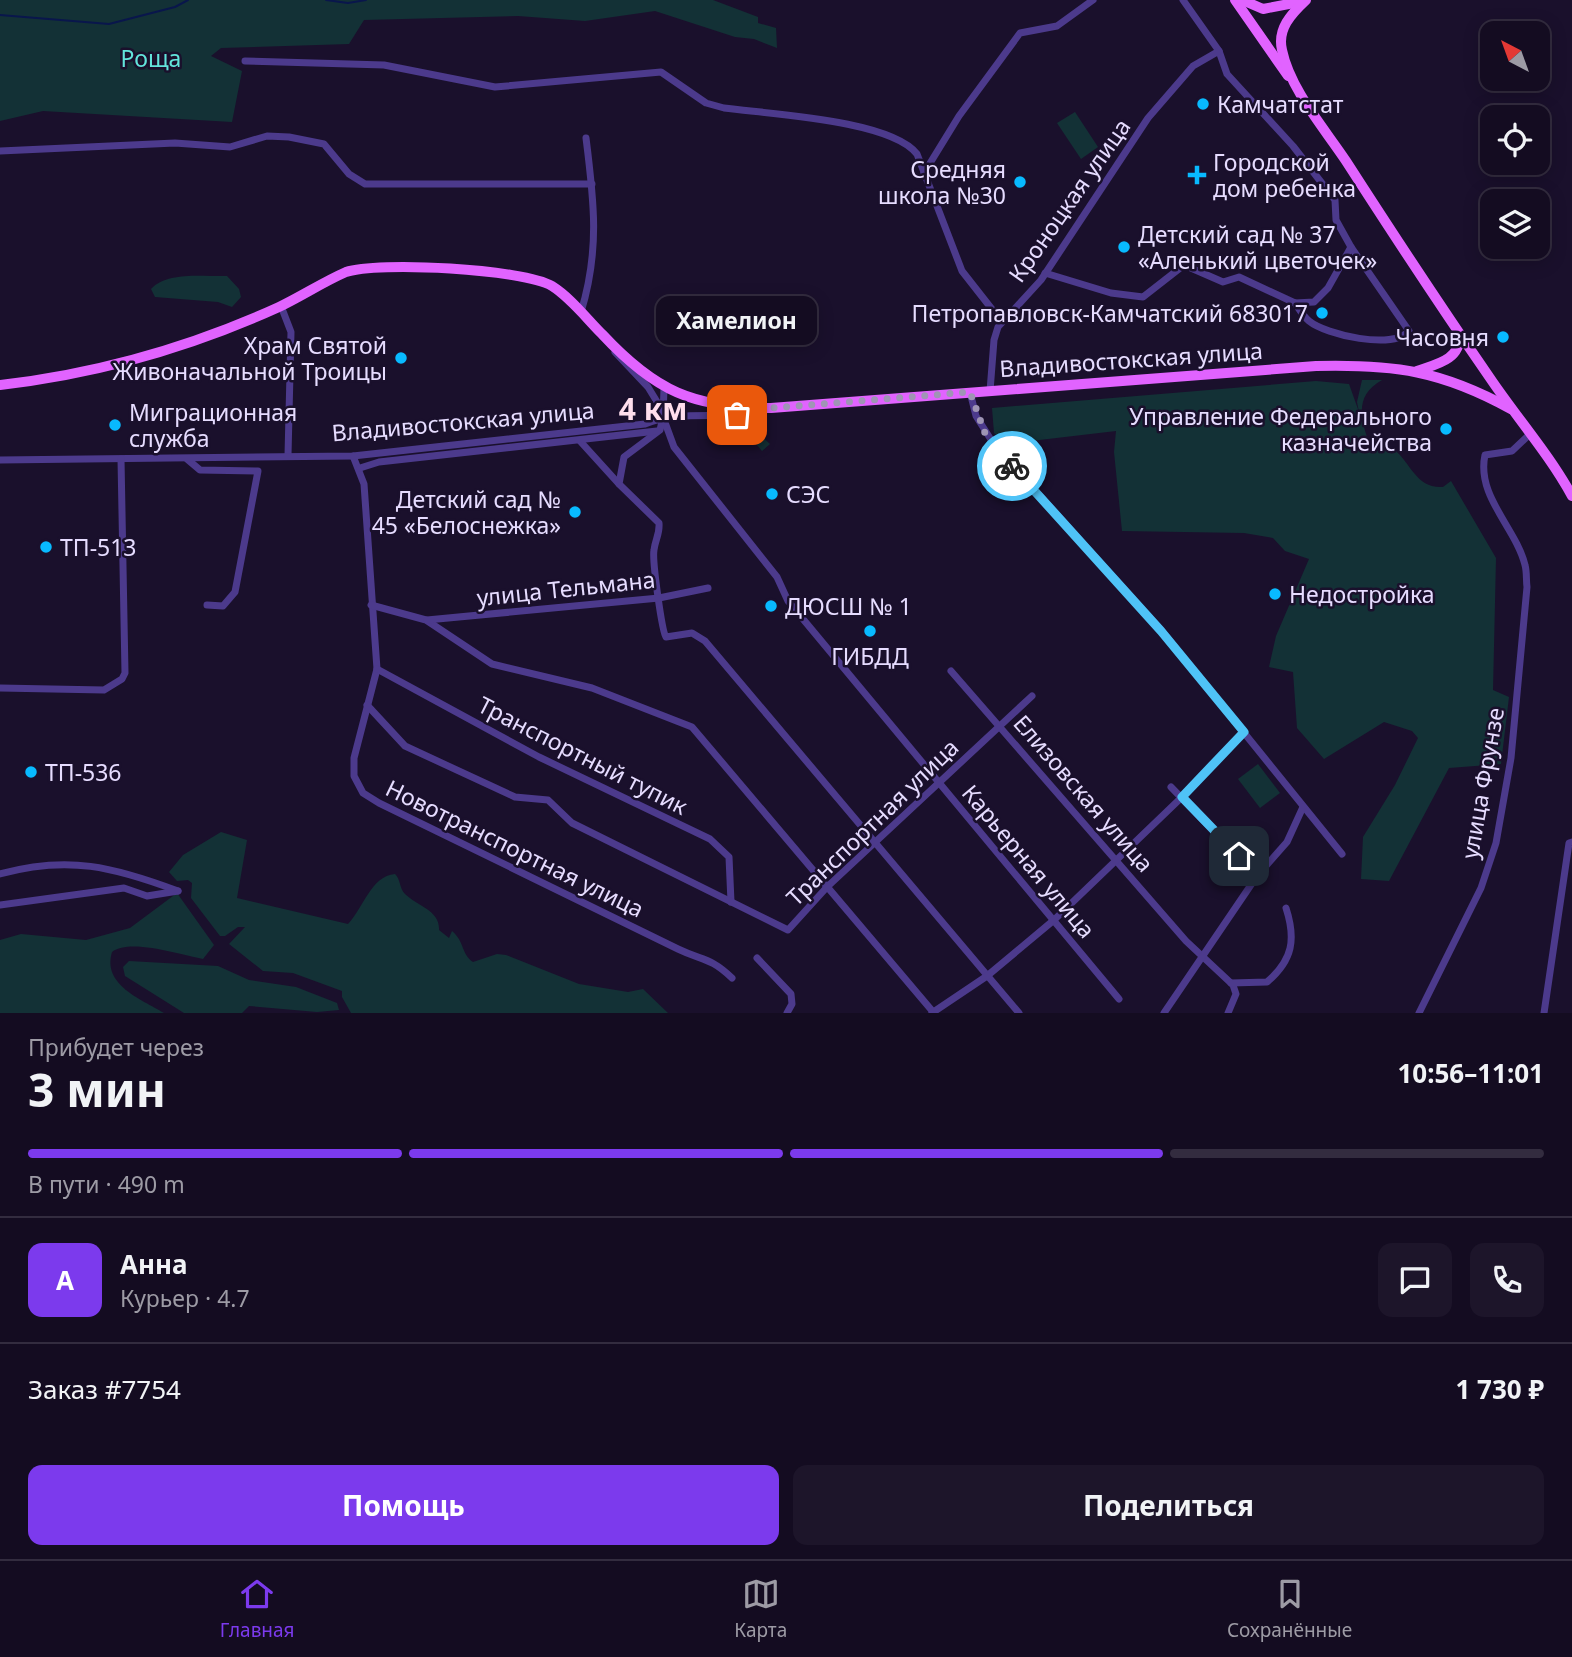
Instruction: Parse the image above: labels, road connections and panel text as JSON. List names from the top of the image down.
{
  "streets": {
    "main road": ["Владивостокская улица"],
    "street": [
      "Кроноцкая улица",
      "улица Тельмана",
      "Транспортный тупик",
      "улица Фрунзе",
      "Елизовская улица",
      "Транспортная улица",
      "Новотранспортная улица",
      "Карьерная улица"
    ]
  },
  "crossings": [
    ["Кроноцкая улица", "Владивостокская улица"],
    ["Владивостокская улица", "Новотранспортная улица"],
    ["Владивостокская улица", "Карьерная улица"],
    ["Транспортный тупик", "Транспортная улица"],
    ["Транспортный тупик", "Новотранспортная улица"],
    ["Елизовская улица", "Транспортная улица"],
    ["Транспортная улица", "Новотранспортная улица"],
    ["Транспортная улица", "Карьерная улица"]
  ],
  "districts": ["4 км"],
  "parks": ["Роща"],
  "places": {
    "other": [
      "Камчатстат",
      "Средняя школа №30",
      "Детский сад № 37 «Аленький цветочек»",
      "Петропавловск-Камчатский 683017",
      "Часовня",
      "Храм Святой Живоначальной Троицы",
      "Хамелион",
      "Миграционная служба",
      "Управление Федерального казначейства",
      "СЭС",
      "Детский сад № 45 «Белоснежка»",
      "ТП-513",
      "Недостройка",
      "ДЮСШ № 1",
      "ГИБДД",
      "ТП-536"
    ],
    "health": ["Городской дом ребенка"]
  },
  "north": "top left",
  "page": {
    "bubble": "Хамелион",
    "heading": ["3 мин", "Прибудет через", "10:56–11:01"],
    "panel": [
      "Анна",
      "Курьер · 4.7",
      "Заказ #7754",
      "1 730 ₽"
    ],
    "bar": "В пути · 490 m",
    "round": "А",
    "buttons": ["Помощь", "Поделиться"],
    "tabs": ["Главная", "Карта", "Сохранённые"]
  }
}
